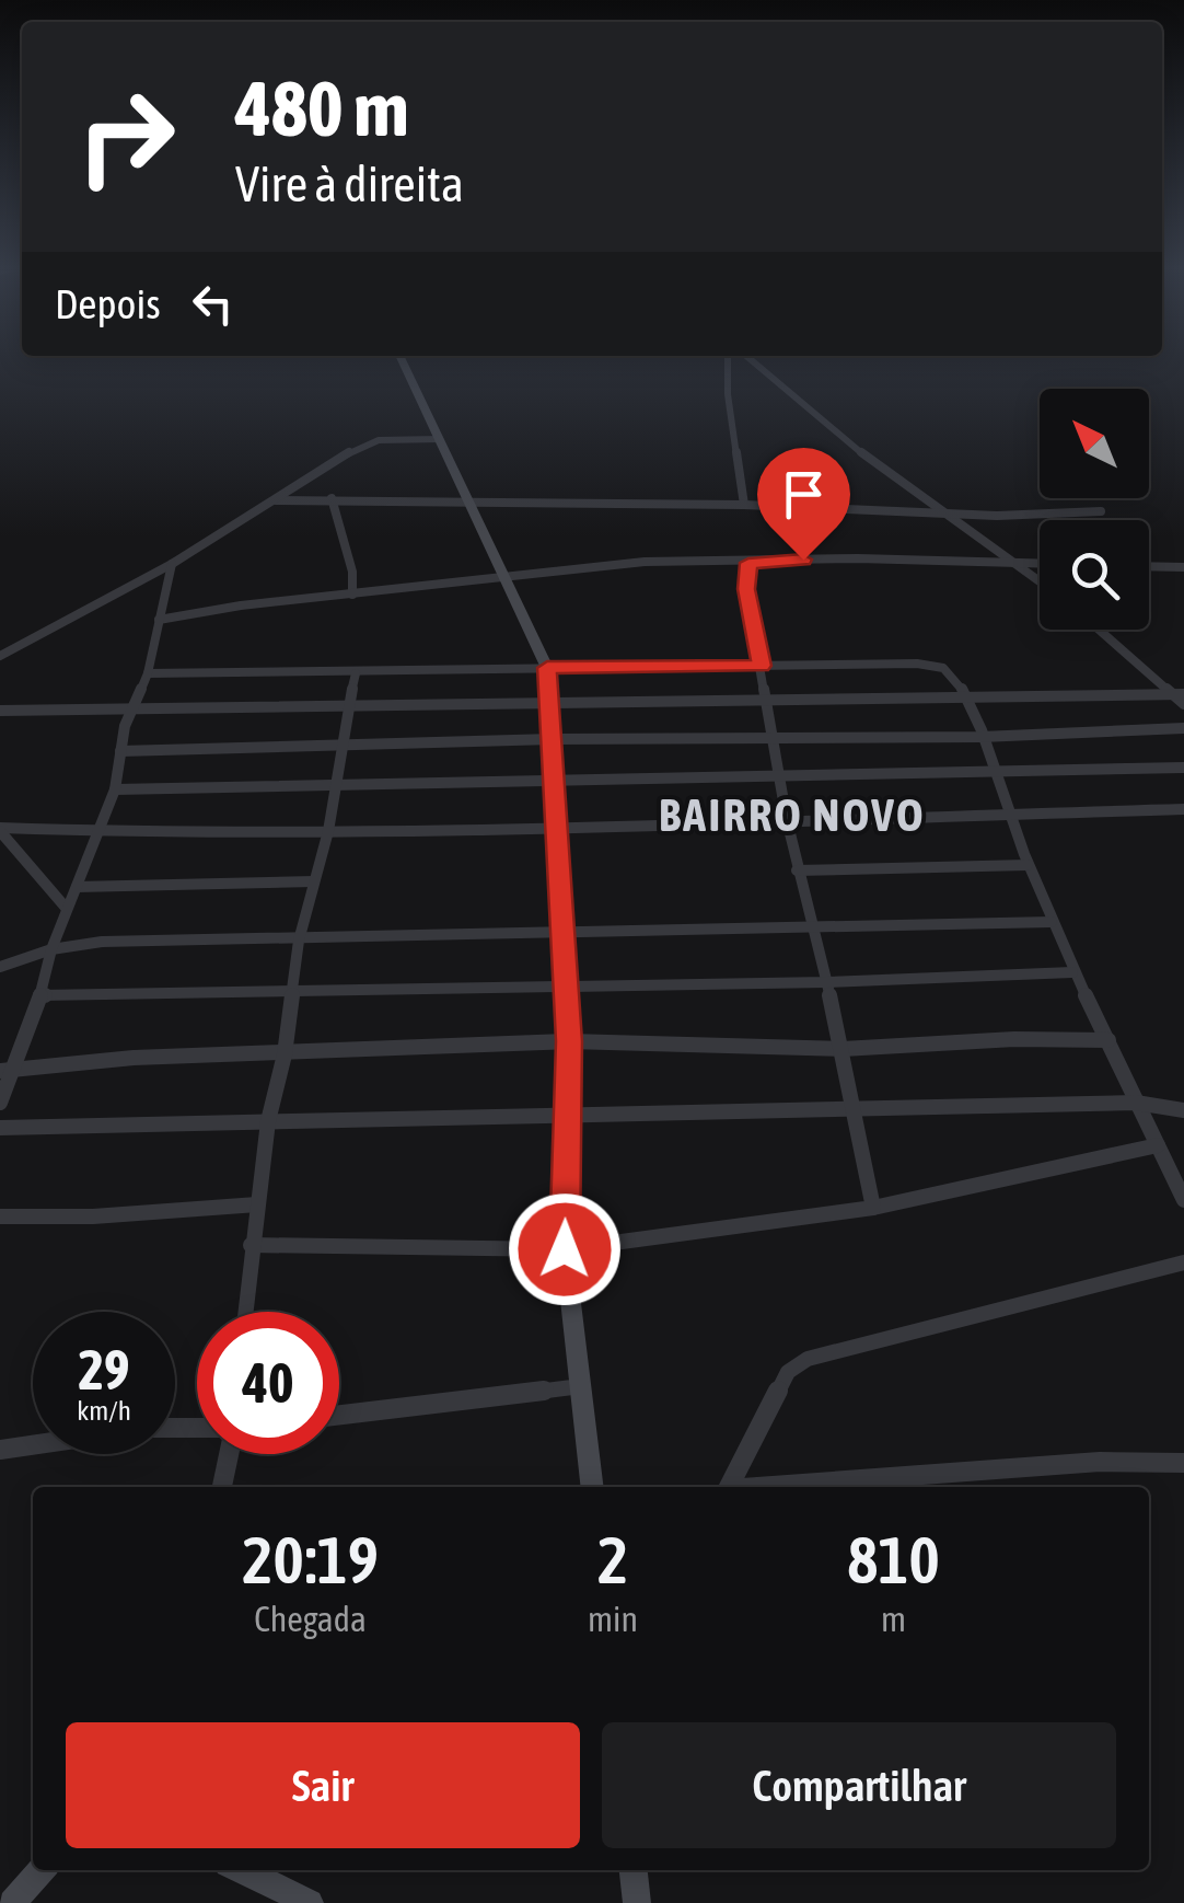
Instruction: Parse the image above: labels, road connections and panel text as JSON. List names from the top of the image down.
{
  "districts": ["BAIRRO NOVO"],
  "north": "top left",
  "page": {
    "turn": ["480 m", "Vire à direita"],
    "then": "Depois",
    "speed": "29 km/h",
    "limit": "40",
    "eta": [
      "20:19",
      "Chegada",
      "2",
      "min",
      "810",
      "m"
    ],
    "buttons": ["Sair", "Compartilhar"]
  }
}
